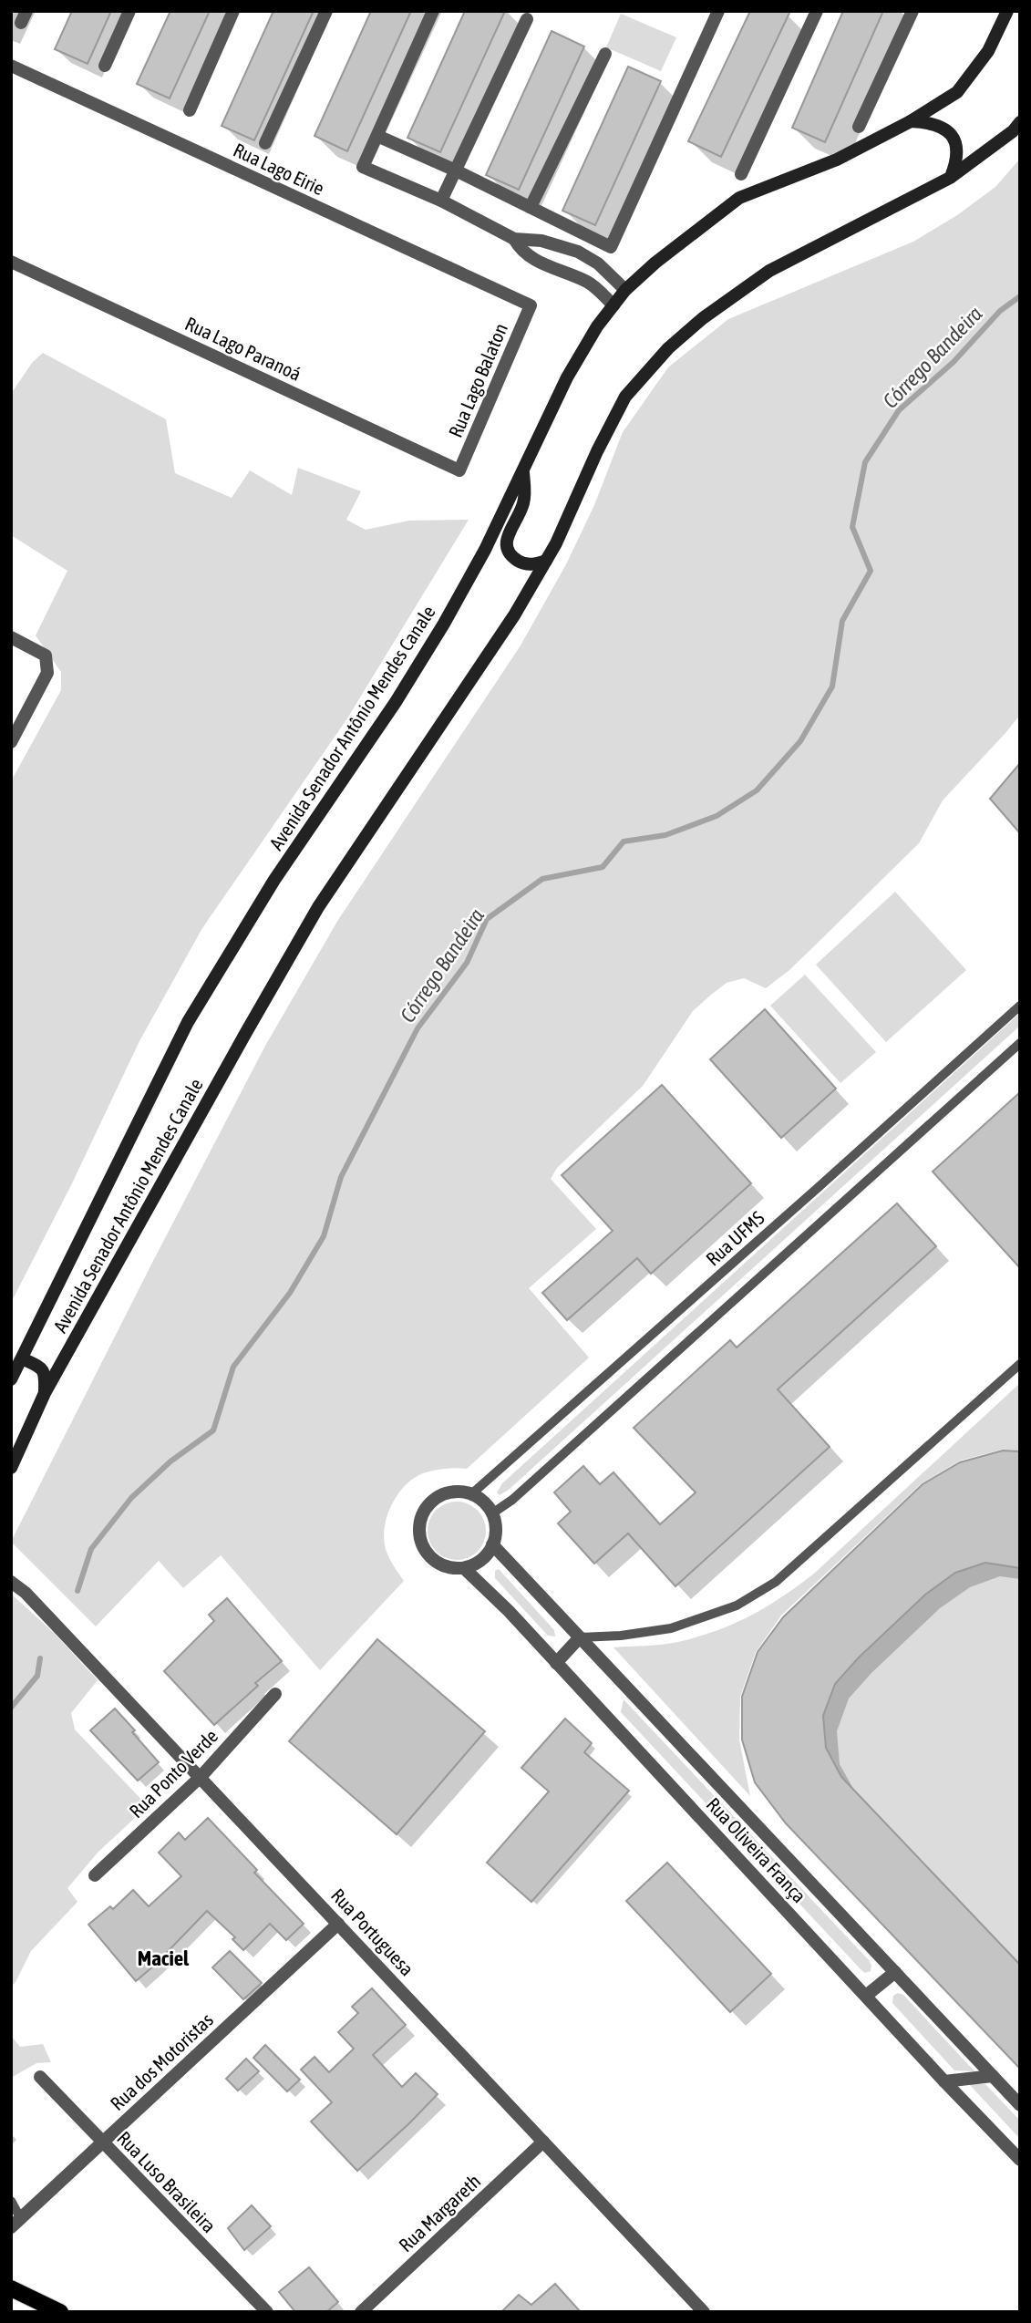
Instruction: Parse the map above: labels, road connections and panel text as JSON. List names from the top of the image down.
{
  "streets": {
    "main road": ["Avenida Senador Antônio Mendes Canale"],
    "street": [
      "Rua Lago Eirie",
      "Rua Lago Paranoá",
      "Rua Lago Balaton",
      "Rua Ponto Verde",
      "Rua Oliveira França",
      "Rua Portuguesa",
      "Rua dos Motoristas",
      "Rua Luso Brasileira",
      "Rua Margareth"
    ],
    "lane": ["Rua UFMS"]
  },
  "crossings": [
    ["Rua Lago Eirie", "Rua Lago Balaton"],
    ["Rua Lago Paranoá", "Rua Lago Balaton"],
    ["Rua UFMS", "Rua Oliveira França"],
    ["Rua Ponto Verde", "Rua Portuguesa"],
    ["Rua Portuguesa", "Rua dos Motoristas"],
    ["Rua Portuguesa", "Rua Margareth"],
    ["Rua dos Motoristas", "Rua Luso Brasileira"]
  ],
  "districts": ["Maciel"],
  "water": ["Córrego Bandeira"]
}
